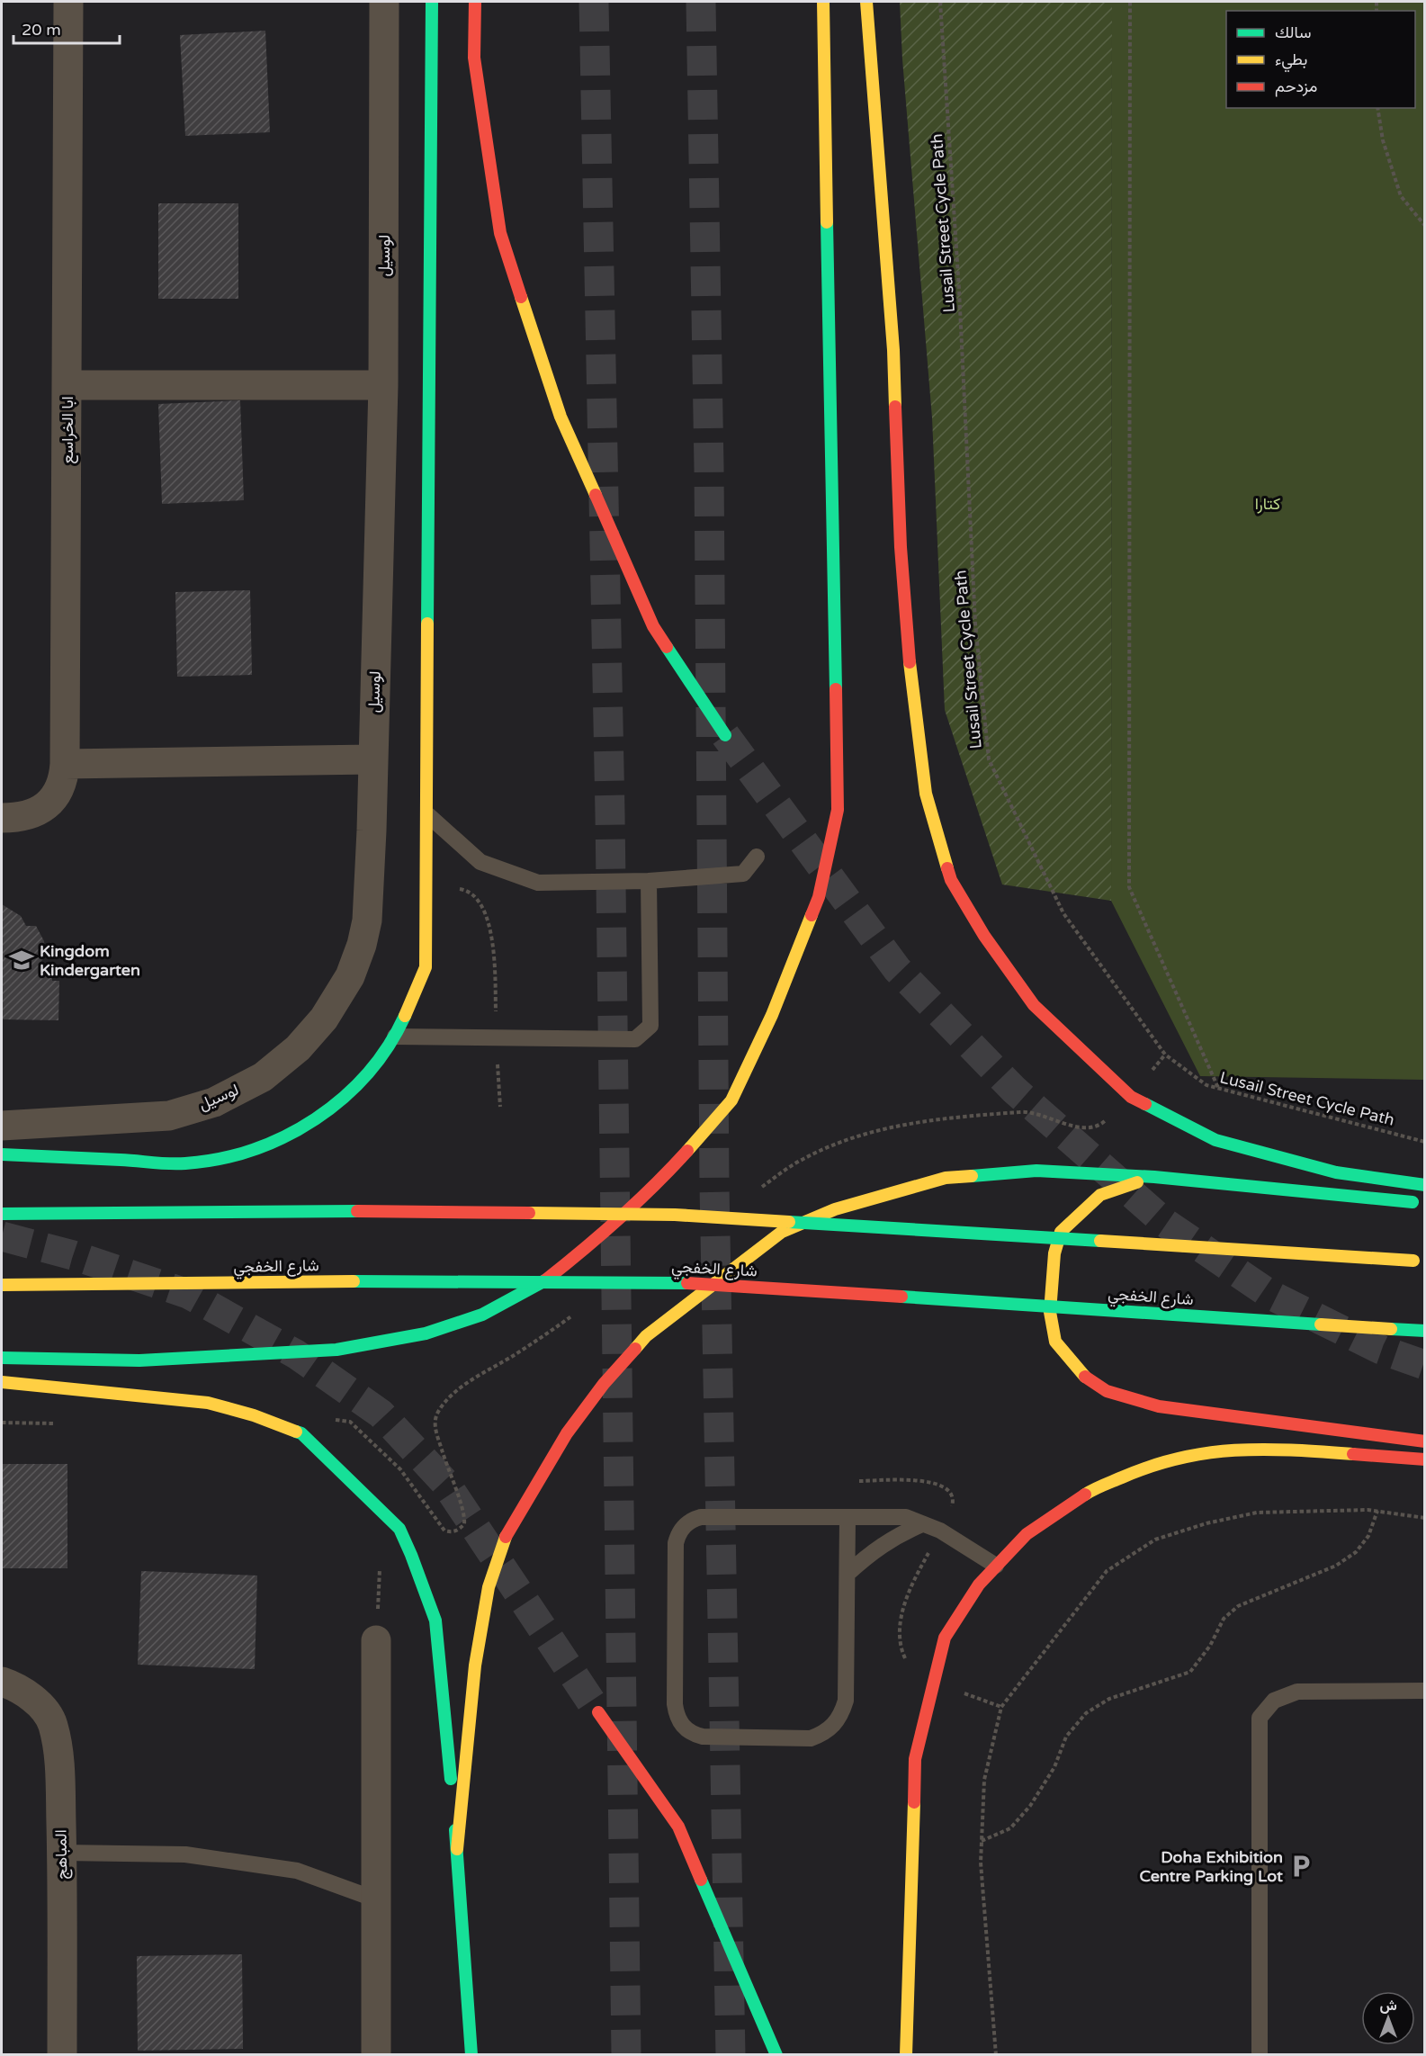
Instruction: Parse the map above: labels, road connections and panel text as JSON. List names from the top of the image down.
{
  "streets": {
    "highway": ["شارع الخفجي"],
    "street": ["لوسيل", "ابا الخراسع", "المباهج"],
    "path": ["Lusail Street Cycle Path"]
  },
  "parks": ["كتارا"],
  "places": {
    "school or university": ["Kingdom Kindergarten"],
    "parking": ["Doha Exhibition Centre Parking Lot"]
  },
  "legend": ["سالك", "بطيء", "مزدحم"],
  "scale_bar": "20 m",
  "north": "top"
}
